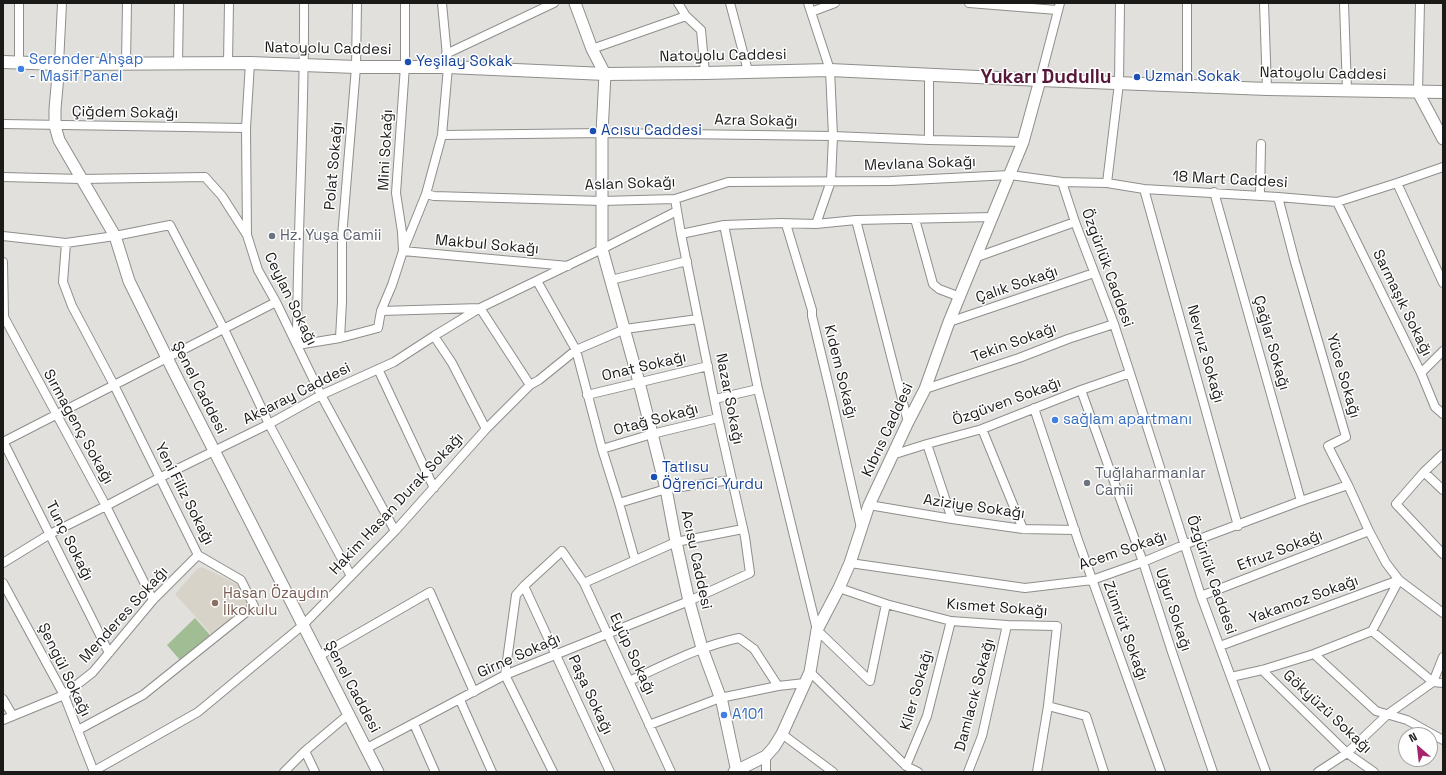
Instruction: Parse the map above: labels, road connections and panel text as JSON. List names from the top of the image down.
{
  "streets": {
    "main road": ["Natoyolu Caddesi"],
    "street": [
      "Çiğdem Sokağı",
      "Azra Sokağı",
      "Mini Sokağı",
      "Mevlana Sokağı",
      "Polat Sokağı",
      "18 Mart Caddesi",
      "Aslan Sokağı",
      "Makbul Sokağı",
      "Özgürlük Caddesi",
      "Çalık Sokağı",
      "Ceylan Sokağı",
      "Sarmaşık Sokağı",
      "Tekin Sokağı",
      "Çağlar Sokağı",
      "Nevruz Sokağı",
      "Onat Sokağı",
      "Kıdem Sokağı",
      "Yüce Sokağı",
      "Şenel Caddesi",
      "Aksaray Caddesi",
      "Nazar Sokağı",
      "Özgüven Sokağı",
      "Otağ Sokağı",
      "Sırmagenç Sokağı",
      "Kıbrıs Caddesi",
      "Yeni Filiz Sokağı",
      "Hakim Hasan Durak Sokağı",
      "Aziziye Sokağı",
      "Tunç Sokağı",
      "Acem Sokağı",
      "Efruz Sokağı",
      "Acısu Caddesi",
      "Yakamoz Sokağı",
      "Kısmet Sokağı",
      "Uğur Sokağı",
      "Menderes Sokağı",
      "Zümrüt Sokağı",
      "Eyüp Sokağı",
      "Girne Sokağı",
      "Şengül Sokağı",
      "Kiler Sokağı",
      "Paşa Sokağı",
      "Damlacık Sokağı",
      "Gökyüzü Sokağı"
    ]
  },
  "crossings": [
    ["Natoyolu Caddesi", "Mini Sokağı"],
    ["Natoyolu Caddesi", "Polat Sokağı"],
    ["Natoyolu Caddesi", "Şenel Caddesi"],
    ["Natoyolu Caddesi", "Kıbrıs Caddesi"],
    ["Natoyolu Caddesi", "Acısu Caddesi"],
    ["Çiğdem Sokağı", "Şenel Caddesi"],
    ["Azra Sokağı", "Kıbrıs Caddesi"],
    ["Azra Sokağı", "Acısu Caddesi"],
    ["Mini Sokağı", "Polat Sokağı"],
    ["Mini Sokağı", "Makbul Sokağı"],
    ["Mevlana Sokağı", "18 Mart Caddesi"],
    ["Mevlana Sokağı", "Aslan Sokağı"],
    ["Mevlana Sokağı", "Kıbrıs Caddesi"],
    ["18 Mart Caddesi", "Özgürlük Caddesi"],
    ["18 Mart Caddesi", "Sarmaşık Sokağı"],
    ["18 Mart Caddesi", "Çağlar Sokağı"],
    ["18 Mart Caddesi", "Nevruz Sokağı"],
    ["18 Mart Caddesi", "Yüce Sokağı"],
    ["18 Mart Caddesi", "Kıbrıs Caddesi"],
    ["Aslan Sokağı", "Nazar Sokağı"],
    ["Aslan Sokağı", "Acısu Caddesi"],
    ["Makbul Sokağı", "Aksaray Caddesi"],
    ["Özgürlük Caddesi", "Çalık Sokağı"],
    ["Özgürlük Caddesi", "Tekin Sokağı"],
    ["Özgürlük Caddesi", "Özgüven Sokağı"],
    ["Özgürlük Caddesi", "Acem Sokağı"],
    ["Özgürlük Caddesi", "Efruz Sokağı"],
    ["Özgürlük Caddesi", "Yakamoz Sokağı"],
    ["Çalık Sokağı", "Kıbrıs Caddesi"],
    ["Ceylan Sokağı", "Şenel Caddesi"],
    ["Ceylan Sokağı", "Aksaray Caddesi"],
    ["Ceylan Sokağı", "Hakim Hasan Durak Sokağı"],
    ["Tekin Sokağı", "Kıbrıs Caddesi"],
    ["Çağlar Sokağı", "Acem Sokağı"],
    ["Nevruz Sokağı", "Acem Sokağı"],
    ["Onat Sokağı", "Nazar Sokağı"],
    ["Onat Sokağı", "Acısu Caddesi"],
    ["Kıdem Sokağı", "Kıbrıs Caddesi"],
    ["Yüce Sokağı", "Acem Sokağı"],
    ["Yüce Sokağı", "Efruz Sokağı"],
    ["Yüce Sokağı", "Yakamoz Sokağı"],
    ["Şenel Caddesi", "Aksaray Caddesi"],
    ["Şenel Caddesi", "Hakim Hasan Durak Sokağı"],
    ["Şenel Caddesi", "Girne Sokağı"],
    ["Aksaray Caddesi", "Nazar Sokağı"],
    ["Aksaray Caddesi", "Sırmagenç Sokağı"],
    ["Aksaray Caddesi", "Yeni Filiz Sokağı"],
    ["Aksaray Caddesi", "Tunç Sokağı"],
    ["Aksaray Caddesi", "Acısu Caddesi"],
    ["Nazar Sokağı", "Otağ Sokağı"],
    ["Nazar Sokağı", "Hakim Hasan Durak Sokağı"],
    ["Nazar Sokağı", "Acısu Caddesi"],
    ["Nazar Sokağı", "Girne Sokağı"],
    ["Özgüven Sokağı", "Kıbrıs Caddesi"],
    ["Özgüven Sokağı", "Uğur Sokağı"],
    ["Özgüven Sokağı", "Zümrüt Sokağı"],
    ["Otağ Sokağı", "Acısu Caddesi"],
    ["Sırmagenç Sokağı", "Menderes Sokağı"],
    ["Kıbrıs Caddesi", "Aziziye Sokağı"],
    ["Kıbrıs Caddesi", "Acem Sokağı"],
    ["Kıbrıs Caddesi", "Acısu Caddesi"],
    ["Kıbrıs Caddesi", "Kısmet Sokağı"],
    ["Yeni Filiz Sokağı", "Menderes Sokağı"],
    ["Yeni Filiz Sokağı", "Şengül Sokağı"],
    ["Hakim Hasan Durak Sokağı", "Acısu Caddesi"],
    ["Hakim Hasan Durak Sokağı", "Şengül Sokağı"],
    ["Aziziye Sokağı", "Zümrüt Sokağı"],
    ["Tunç Sokağı", "Menderes Sokağı"],
    ["Acem Sokağı", "Uğur Sokağı"],
    ["Acem Sokağı", "Zümrüt Sokağı"],
    ["Acısu Caddesi", "Girne Sokağı"],
    ["Kısmet Sokağı", "Kiler Sokağı"],
    ["Kısmet Sokağı", "Damlacık Sokağı"],
    ["Menderes Sokağı", "Şengül Sokağı"],
    ["Eyüp Sokağı", "Girne Sokağı"],
    ["Eyüp Sokağı", "Paşa Sokağı"],
    ["Girne Sokağı", "Paşa Sokağı"]
  ],
  "districts": ["Yukarı Dudullu"],
  "places": [
    "Yeşilay Sokak",
    "Serender Ahşap - Masif Panel",
    "Uzman Sokak",
    "Acısu Caddesi",
    "Hz. Yuşa Camii",
    "sağlam apartmanı",
    "Tatlısu Öğrenci Yurdu",
    "Tuğlaharmanlar Camii",
    "Hasan Özaydın İlkokulu",
    "A101"
  ],
  "north": "top left"
}
